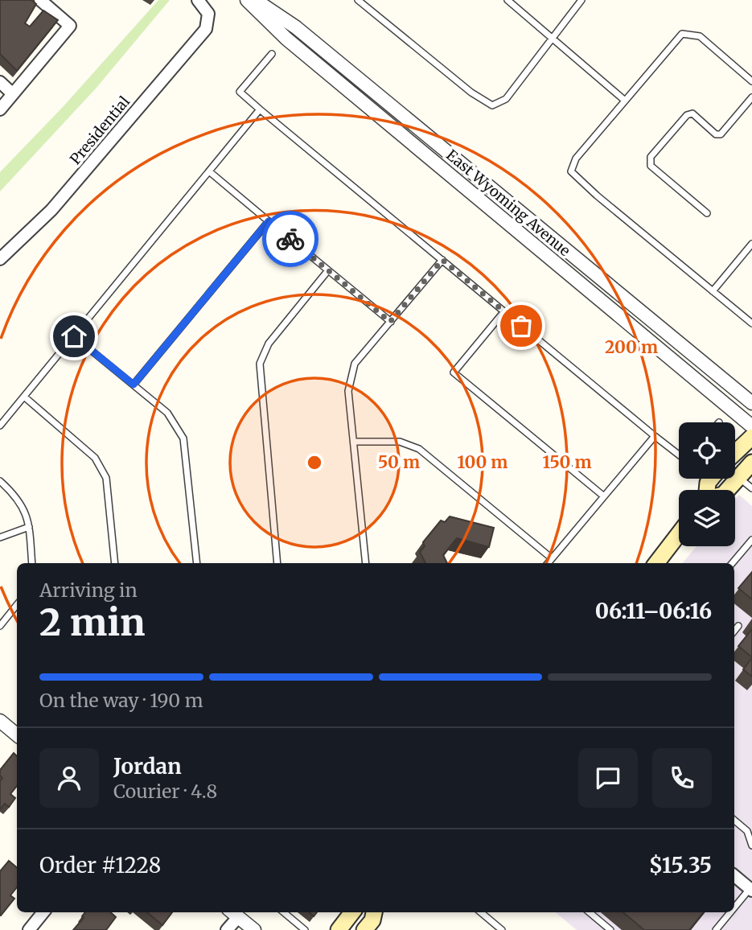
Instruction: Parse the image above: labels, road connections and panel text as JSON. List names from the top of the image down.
{
  "streets": {
    "street": ["Presidential", "East Wyoming Avenue"]
  },
  "page": {
    "heading": ["2 min", "Arriving in", "06:11–06:16"],
    "panel": [
      "Jordan",
      "Courier · 4.8",
      "Order #1228",
      "$15.35"
    ],
    "bar": "On the way · 190 m"
  },
  "rings": [
    "200 m",
    "50 m",
    "100 m",
    "150 m"
  ]
}
